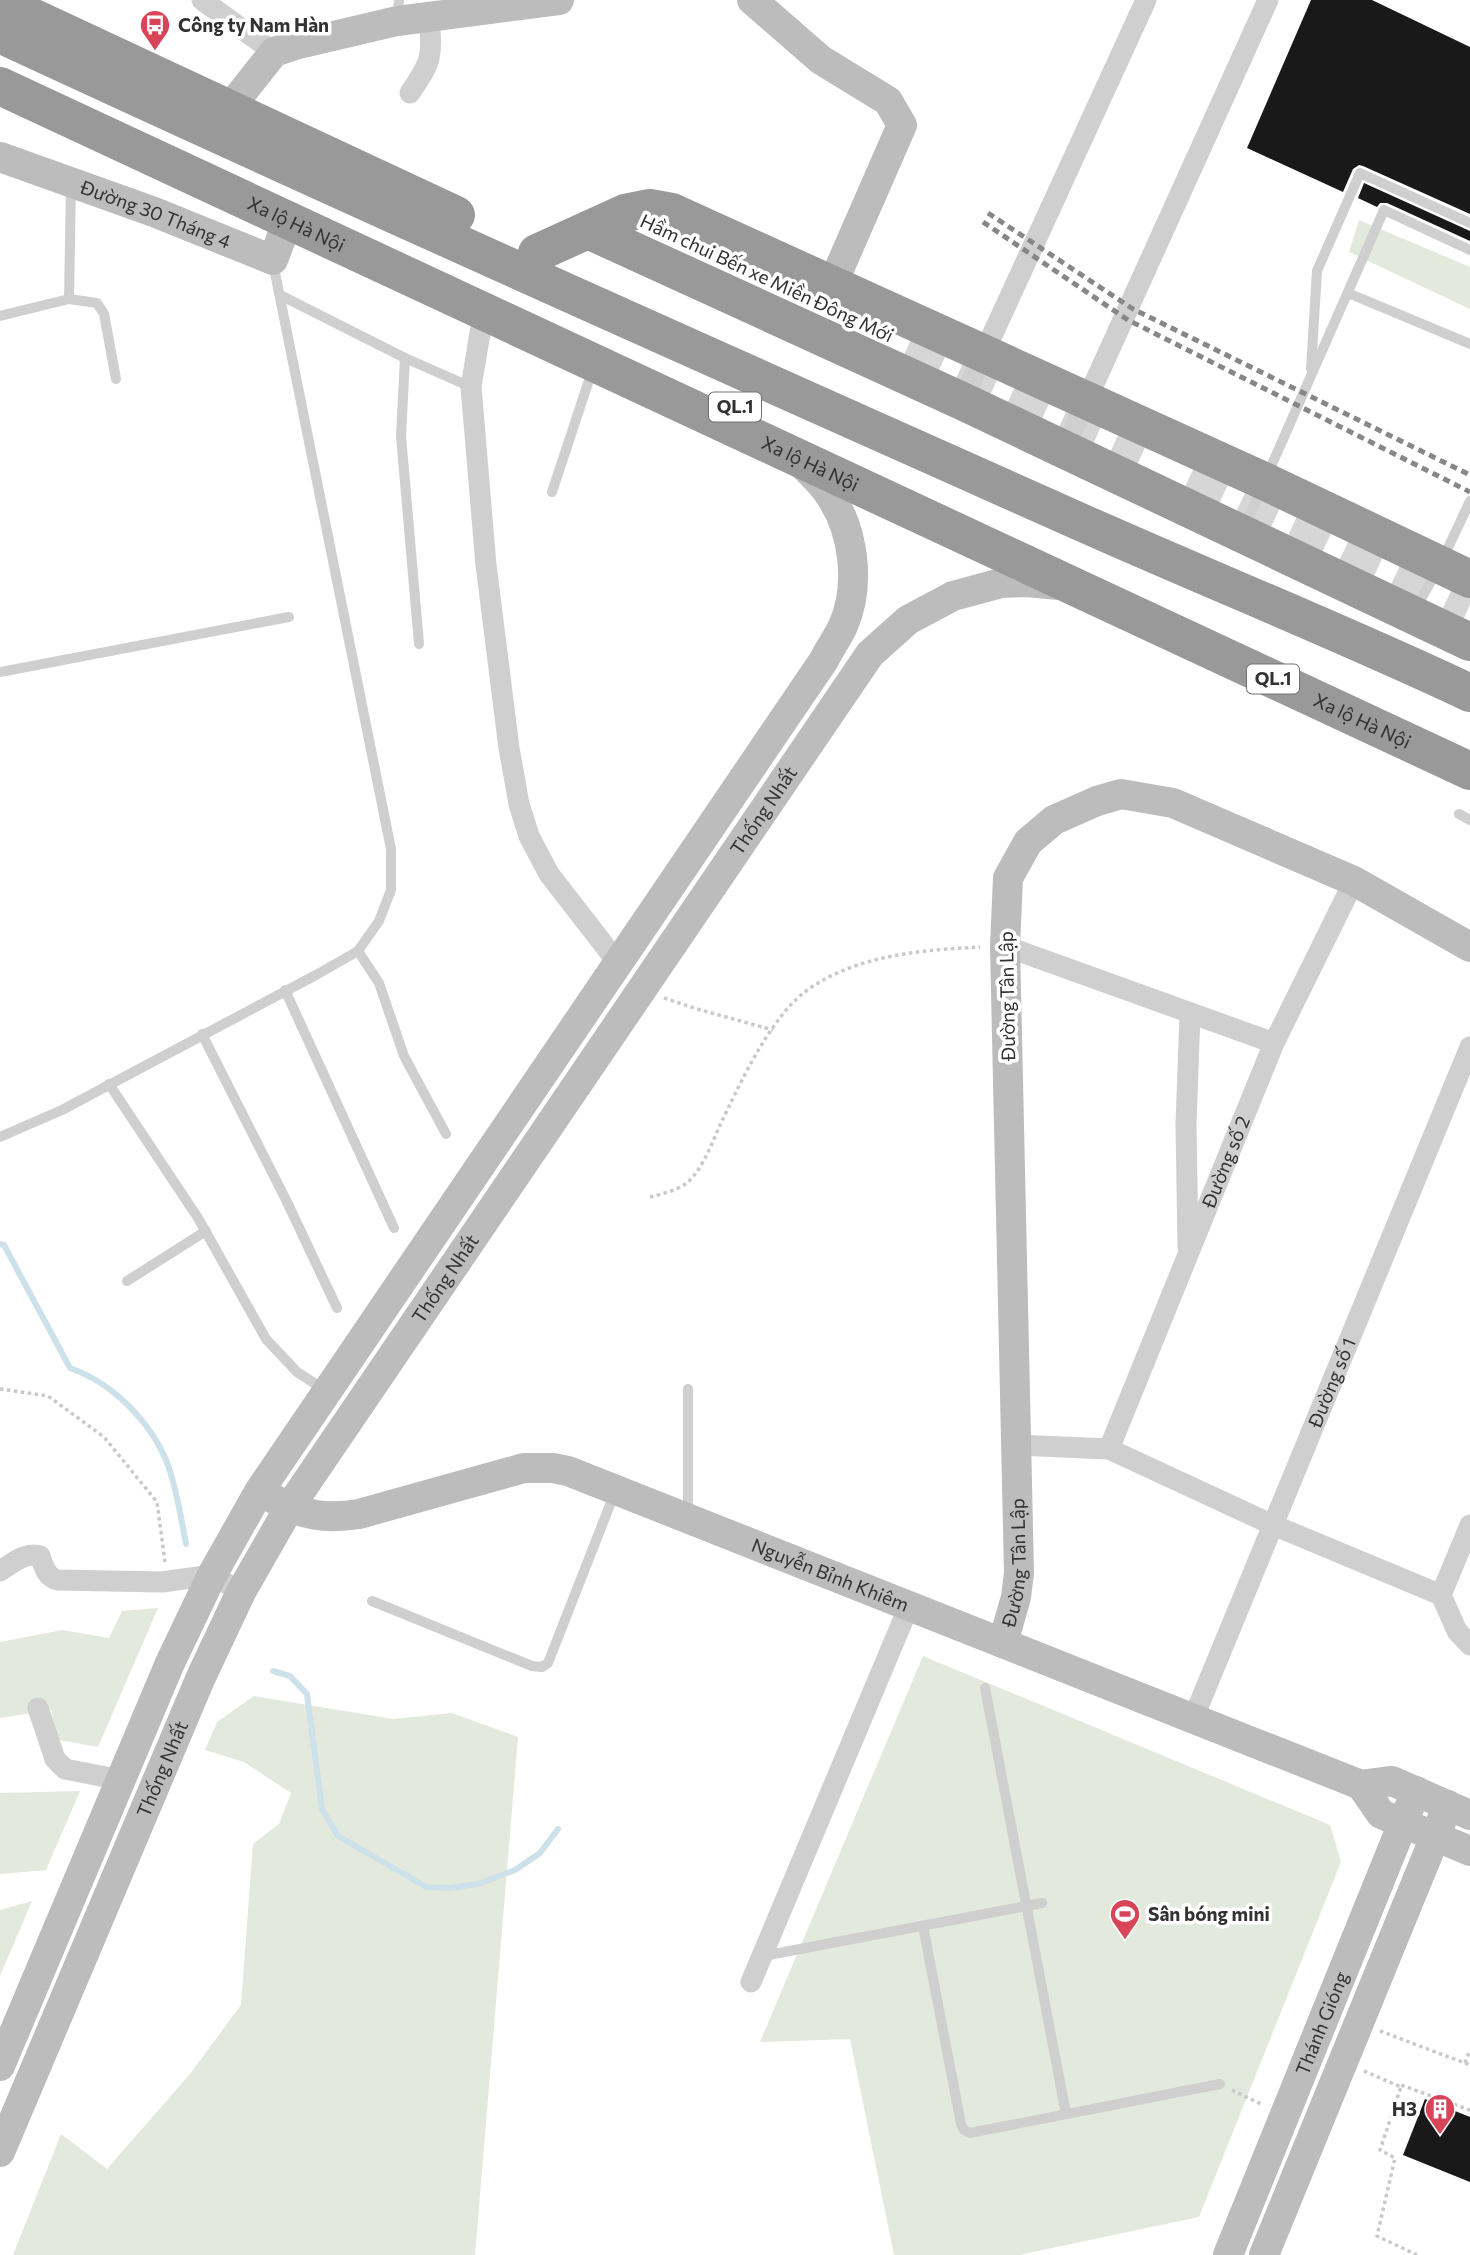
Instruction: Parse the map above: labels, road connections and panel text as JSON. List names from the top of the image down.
{
  "streets": {
    "highway": ["Xa lộ Hà Nội", "Hầm chui Bến xe Miền Đông Mới", "QL.1"],
    "main road": [
      "Đường 30 Tháng 4",
      "Thống Nhất",
      "Đường Tân Lập",
      "Nguyễn Bỉnh Khiêm",
      "Thánh Gióng"
    ],
    "street": ["Đường số 2", "Đường số 1"]
  },
  "crossings": [
    ["Xa lộ Hà Nội", "Thống Nhất"],
    ["Thống Nhất", "Nguyễn Bỉnh Khiêm"],
    ["Đường Tân Lập", "Đường số 2"],
    ["Đường Tân Lập", "Nguyễn Bỉnh Khiêm"],
    ["Đường số 1", "Nguyễn Bỉnh Khiêm"],
    ["Nguyễn Bỉnh Khiêm", "Thánh Gióng"]
  ],
  "places": {
    "bus stop": ["Công ty Nam Hàn"],
    "sports": ["Sân bóng mini"],
    "building": ["H3"]
  }
}
